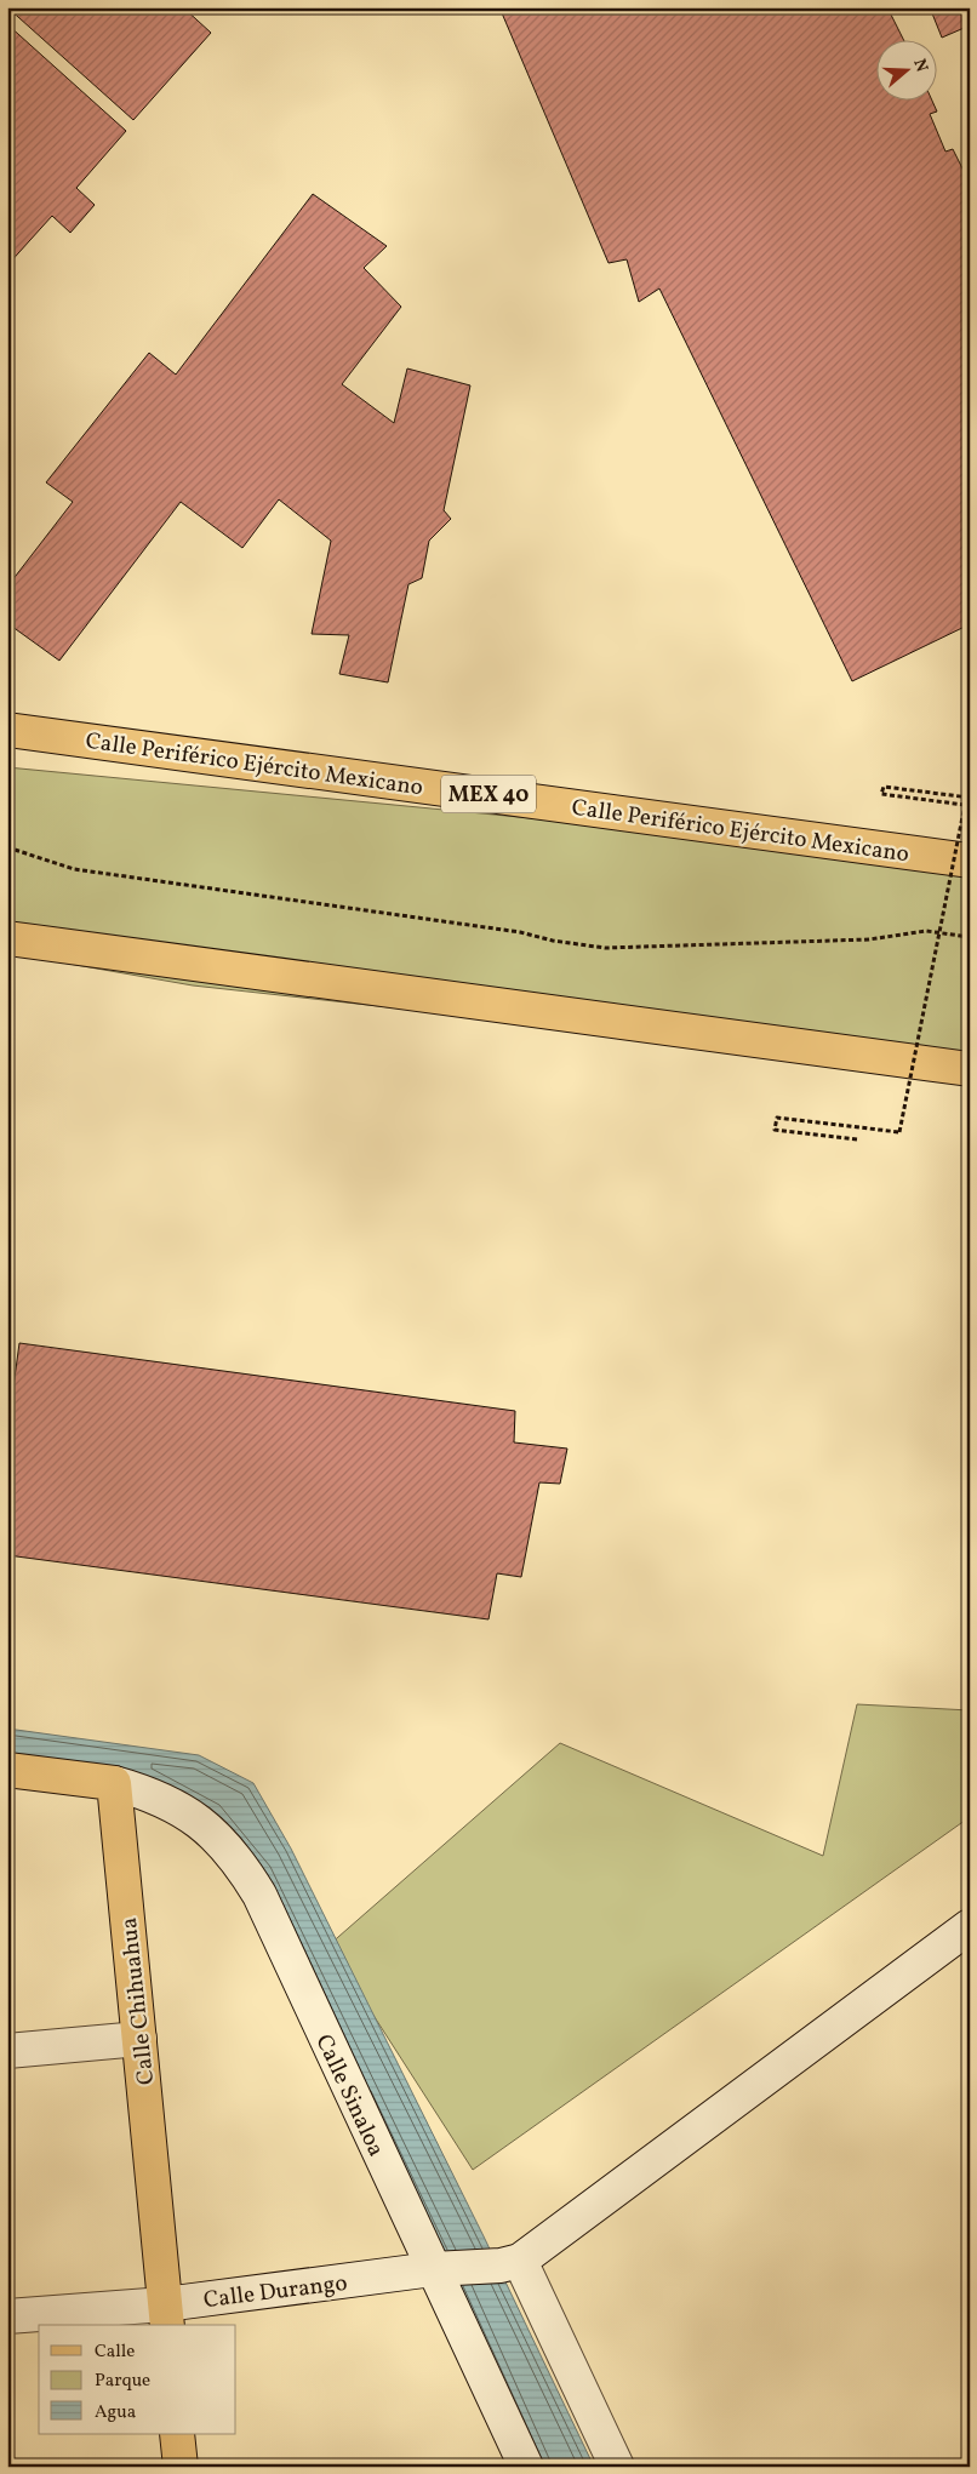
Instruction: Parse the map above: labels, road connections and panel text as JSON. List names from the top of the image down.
{
  "streets": {
    "main road": ["Calle Periférico Ejército Mexicano", "MEX 40", "Calle Chihuahua"],
    "street": ["Calle Sinaloa", "Calle Durango"]
  },
  "crossings": [
    ["Calle Chihuahua", "Calle Sinaloa"],
    ["Calle Chihuahua", "Calle Durango"],
    ["Calle Sinaloa", "Calle Durango"]
  ],
  "legend": ["Calle", "Parque", "Agua"],
  "north": "right"
}
